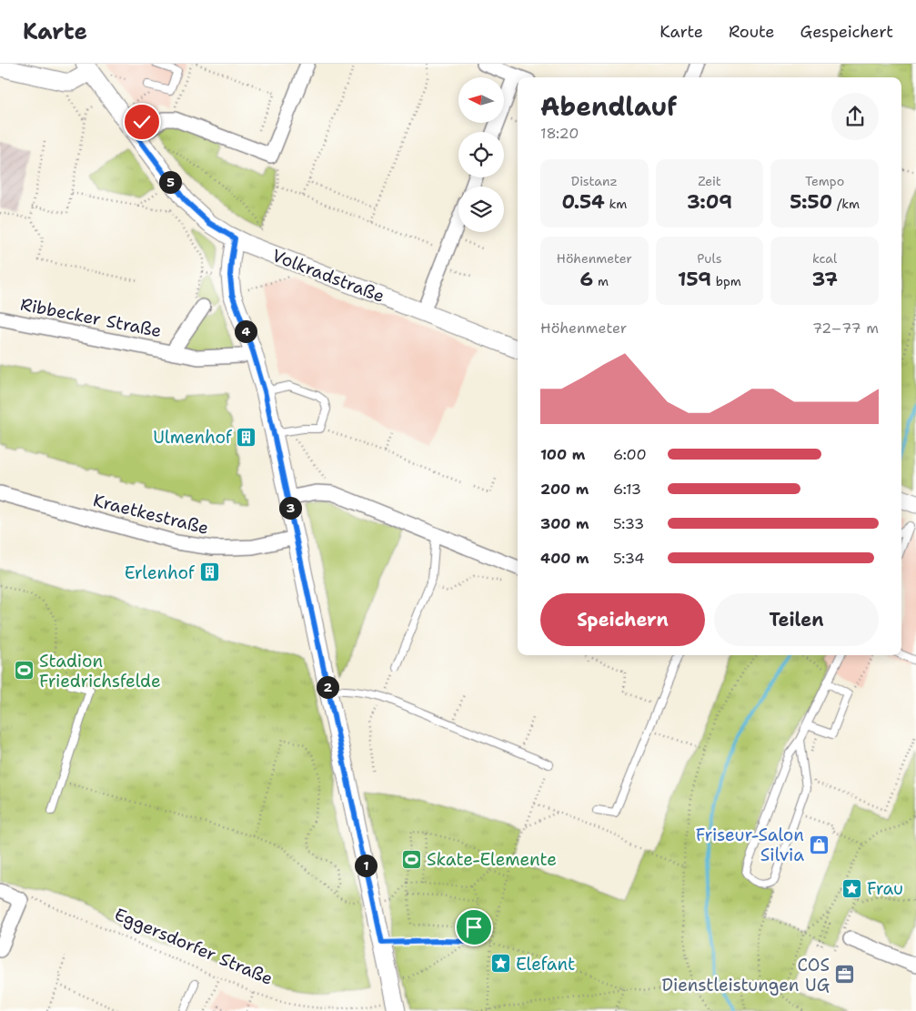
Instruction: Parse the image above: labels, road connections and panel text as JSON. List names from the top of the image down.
{
  "streets": {
    "street": ["Volkradstraße", "Ribbecker Straße", "Kraetkestraße"],
    "path": ["Eggersdorfer Straße"]
  },
  "places": {
    "building": ["Ulmenhof", "Erlenhof"],
    "sports": ["Stadion Friedrichsfelde", "Skate-Elemente"],
    "shop": ["Friseur-Salon Silvia"],
    "place": ["Frau", "Elefant"],
    "office": ["COS Dienstleistungen UG"]
  },
  "north": "left",
  "page": {
    "header": "Karte",
    "nav": ["Karte", "Route", "Gespeichert"],
    "heading": ["Abendlauf", "18:20"],
    "stats": [
      ["Distanz", "0.54 km"],
      ["Zeit", "3:09"],
      ["Tempo", "5:50 /km"],
      ["Höhenmeter", "6 m"],
      ["Puls", "159 bpm"],
      ["kcal", "37"]
    ],
    "pins": [
      "5",
      "4",
      "3",
      "2",
      "1"
    ],
    "chart": ["Höhenmeter", "72–77 m"],
    "list": [
      {
        "name": "100 m",
        "note": "6:00"
      },
      {
        "name": "200 m",
        "note": "6:13"
      },
      {
        "name": "300 m",
        "note": "5:33"
      },
      {
        "name": "400 m",
        "note": "5:34"
      }
    ],
    "buttons": ["Speichern", "Teilen"]
  }
}
